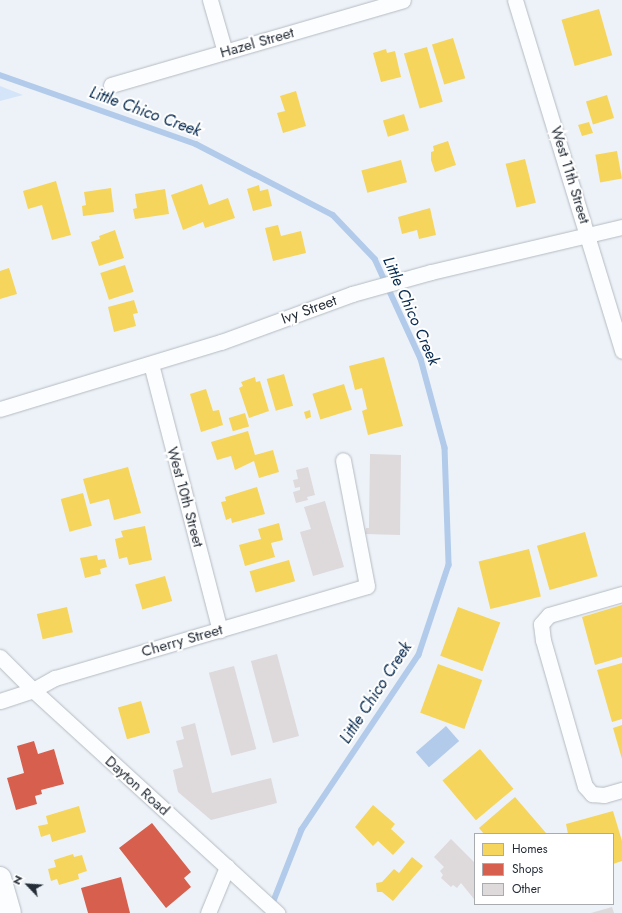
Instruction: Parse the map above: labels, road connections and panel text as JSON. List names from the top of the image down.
{
  "streets": {
    "street": [
      "Hazel Street",
      "West 11th Street",
      "Ivy Street",
      "West 10th Street",
      "Cherry Street",
      "Dayton Road"
    ]
  },
  "crossings": [
    ["West 11th Street", "Ivy Street"],
    ["Ivy Street", "West 10th Street"],
    ["West 10th Street", "Cherry Street"],
    ["Cherry Street", "Dayton Road"]
  ],
  "water": ["Little Chico Creek"],
  "legend": ["Homes", "Shops", "Other"],
  "north": "top left"
}
